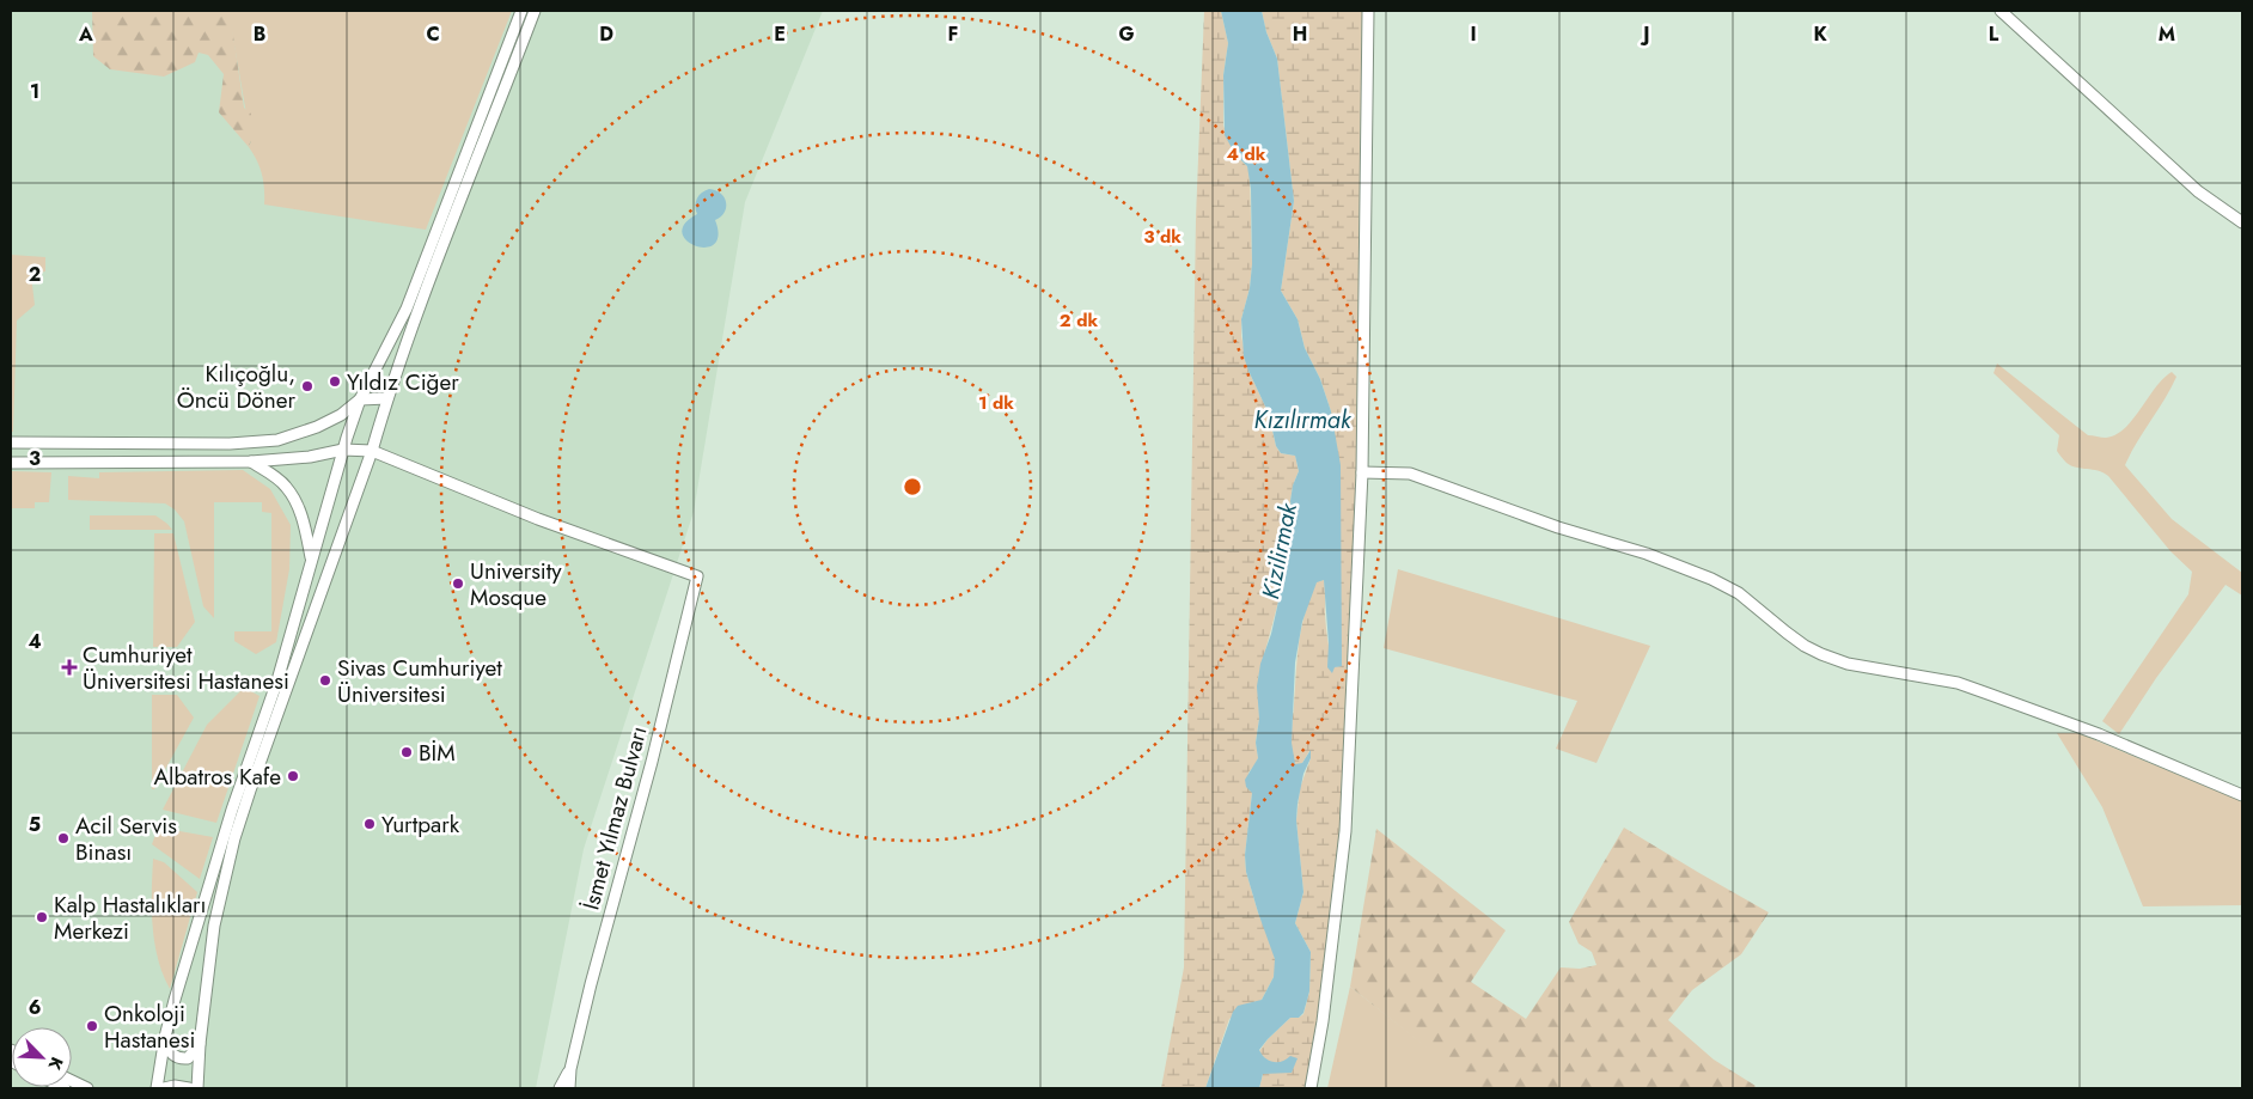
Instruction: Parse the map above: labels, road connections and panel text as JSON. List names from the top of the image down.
{
  "streets": {
    "street": ["İsmet Yılmaz Bulvarı"]
  },
  "water": ["Kızılırmak", "Kizilirmak"],
  "places": {
    "other": [
      "Yıldız Ciğer",
      "Kılıçoğlu, Öncü Döner",
      "University Mosque",
      "Sivas Cumhuriyet Üniversitesi",
      "BİM",
      "Albatros Kafe",
      "Yurtpark",
      "Acil Servis Binası",
      "Kalp Hastalıkları Merkezi",
      "Onkoloji Hastanesi"
    ],
    "health": ["Cumhuriyet Üniversitesi Hastanesi"]
  },
  "north": "bottom right",
  "grid": {
    "columns": [
      "A",
      "B",
      "C",
      "D",
      "E",
      "F",
      "G",
      "H",
      "I",
      "J",
      "K",
      "L",
      "M"
    ],
    "rows": [
      "1",
      "2",
      "3",
      "4",
      "5",
      "6"
    ]
  },
  "rings": [
    "4 dk",
    "3 dk",
    "2 dk",
    "1 dk"
  ]
}
